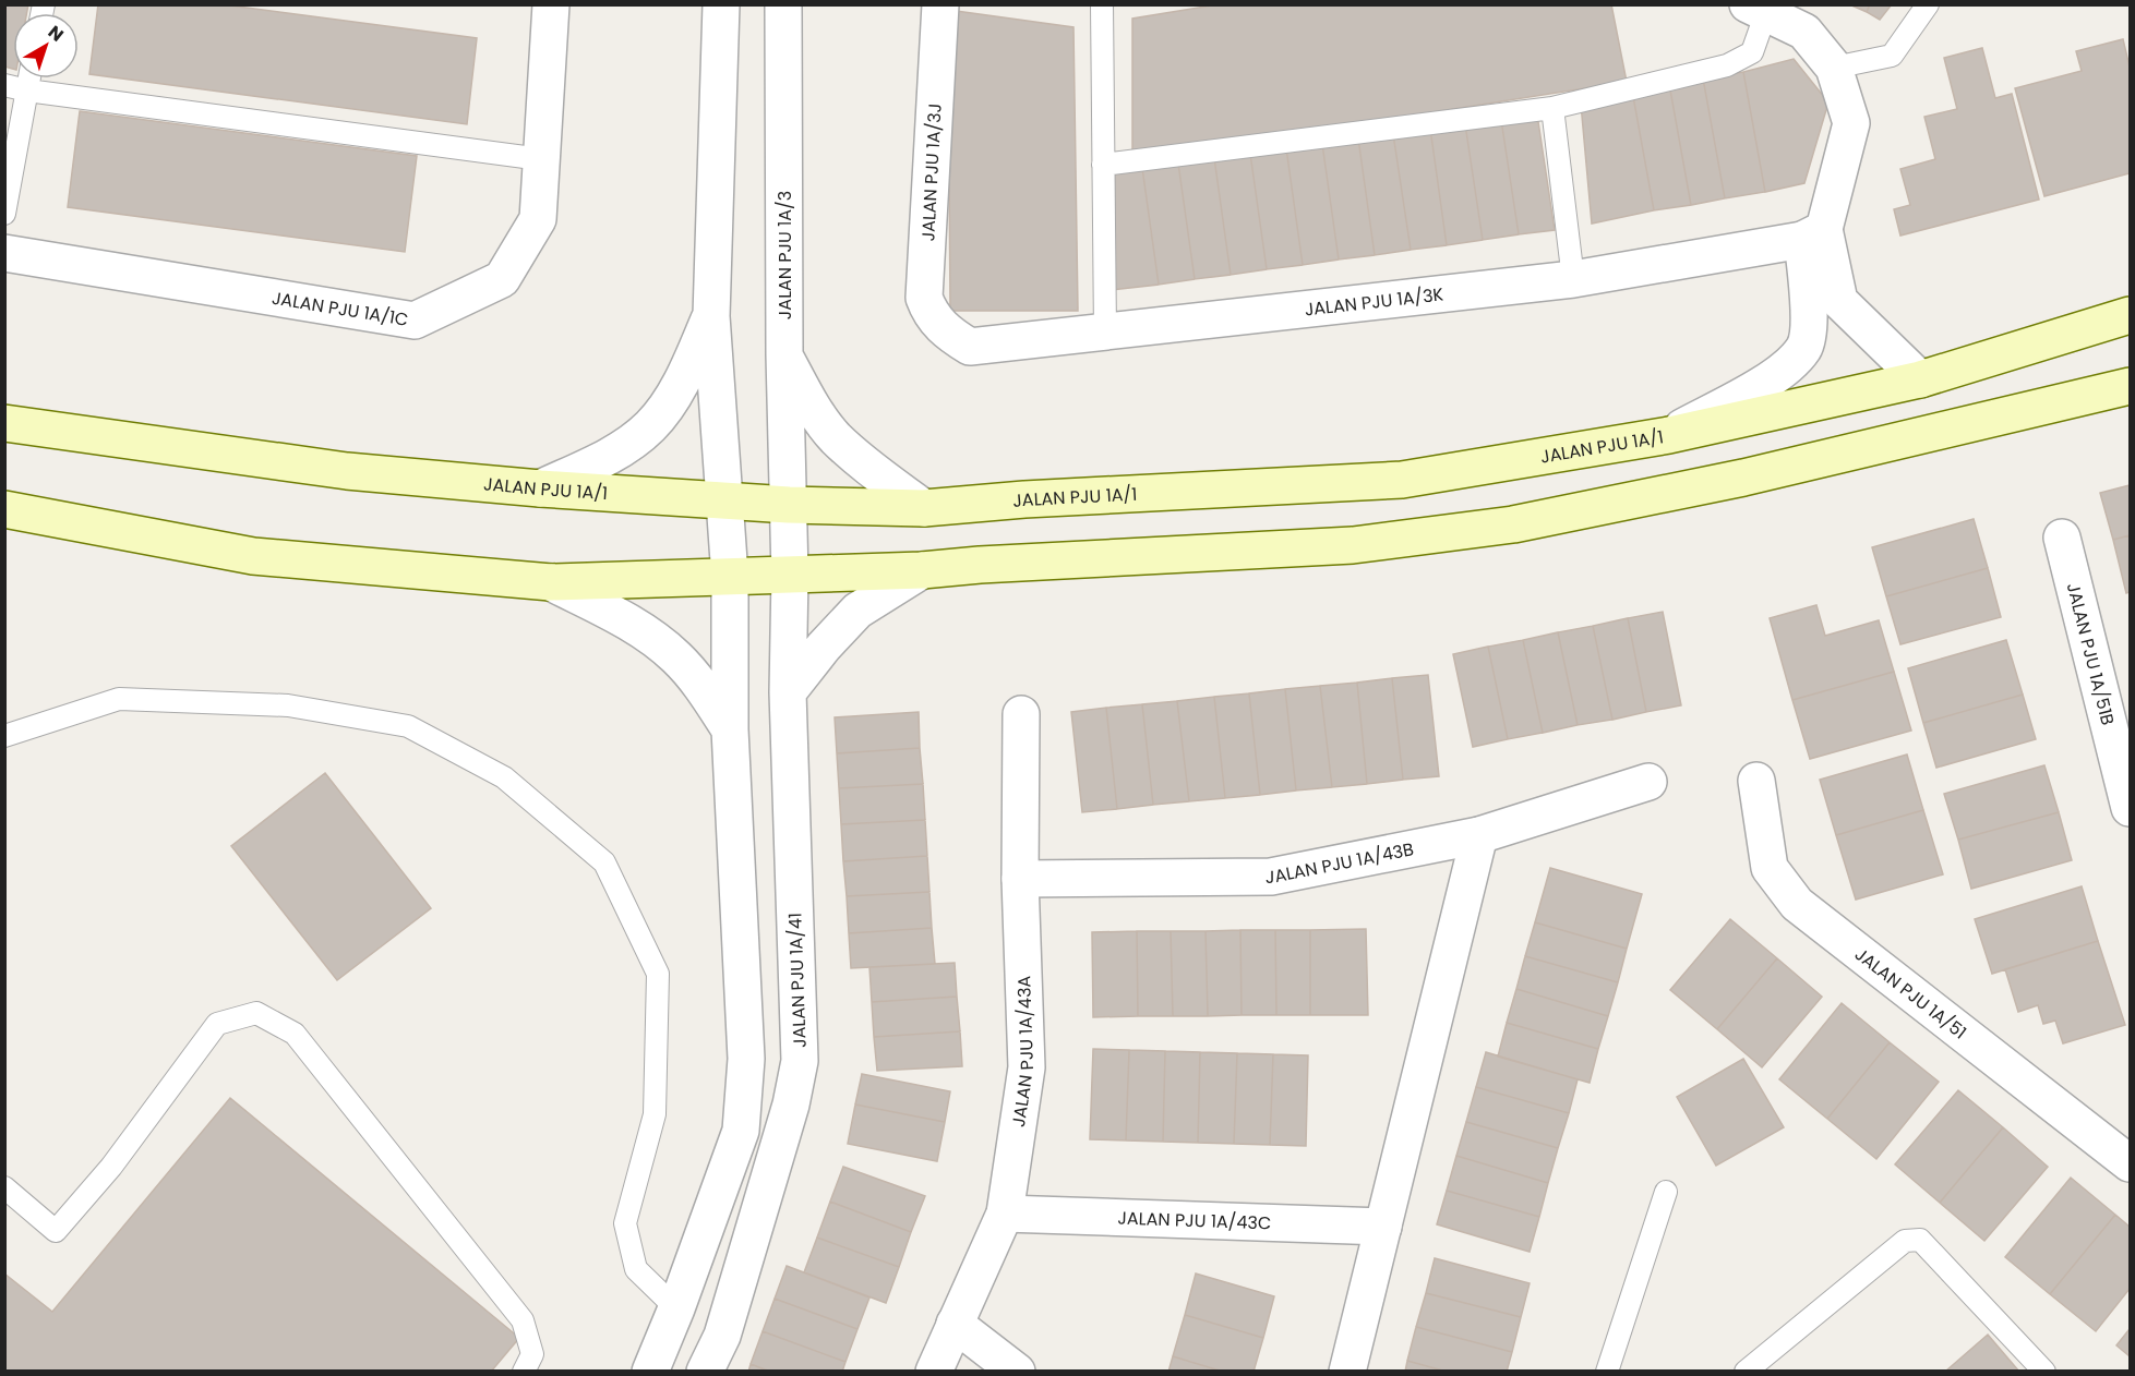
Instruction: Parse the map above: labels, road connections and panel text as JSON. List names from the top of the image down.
{
  "streets": {
    "main road": ["JALAN PJU 1A/1"],
    "street": [
      "JALAN PJU 1A/3J",
      "JALAN PJU 1A/3",
      "JALAN PJU 1A/3K",
      "JALAN PJU 1A/1C",
      "JALAN PJU 1A/51B",
      "JALAN PJU 1A/43B",
      "JALAN PJU 1A/41",
      "JALAN PJU 1A/51",
      "JALAN PJU 1A/43A",
      "JALAN PJU 1A/43C"
    ]
  },
  "crossings": [
    ["JALAN PJU 1A/3J", "JALAN PJU 1A/3K"],
    ["JALAN PJU 1A/3", "JALAN PJU 1A/1"],
    ["JALAN PJU 1A/3", "JALAN PJU 1A/41"],
    ["JALAN PJU 1A/43B", "JALAN PJU 1A/43A"],
    ["JALAN PJU 1A/43A", "JALAN PJU 1A/43C"]
  ],
  "north": "top right"
}
